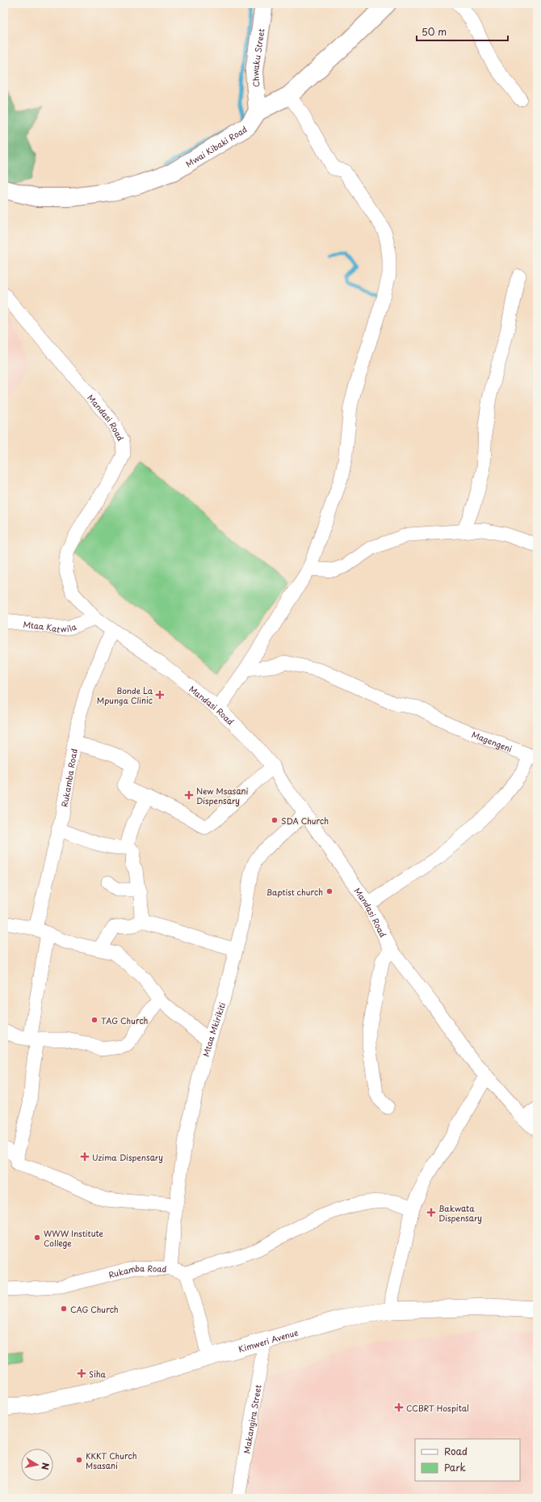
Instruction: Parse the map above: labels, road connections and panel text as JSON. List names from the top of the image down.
{
  "streets": {
    "main road": ["Chwaku Street", "Mwai Kibaki Road"],
    "street": [
      "Mandasi Road",
      "Mtaa Katwila",
      "Magengeni",
      "Rukamba Road",
      "Mtaa Mkirikiti",
      "Kimweri Avenue",
      "Makangira Street"
    ]
  },
  "crossings": [
    ["Chwaku Street", "Mwai Kibaki Road"],
    ["Mandasi Road", "Mtaa Katwila"],
    ["Mandasi Road", "Magengeni"],
    ["Mandasi Road", "Rukamba Road"],
    ["Mandasi Road", "Mtaa Mkirikiti"],
    ["Rukamba Road", "Mtaa Mkirikiti"],
    ["Kimweri Avenue", "Makangira Street"]
  ],
  "places": {
    "health": [
      "Bonde La Mpunga Clinic",
      "New Msasani Dispensary",
      "Uzima Dispensary",
      "Bakwata Dispensary",
      "Siha",
      "CCBRT Hospital"
    ],
    "other": [
      "SDA Church",
      "Baptist church",
      "TAG Church",
      "WWW Institute College",
      "CAG Church",
      "KKKT Church Msasani"
    ]
  },
  "legend": ["Road", "Park"],
  "scale_bar": "50 m",
  "north": "right"
}
